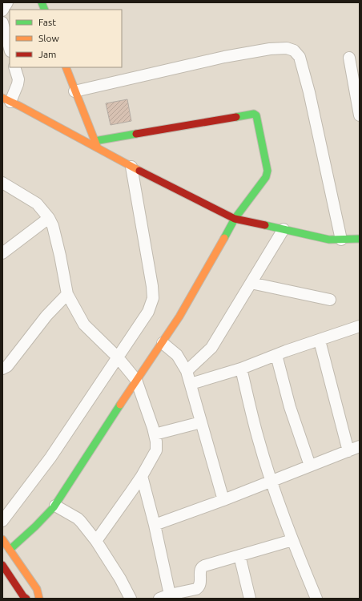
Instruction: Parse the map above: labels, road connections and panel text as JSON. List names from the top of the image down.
{
  "legend": ["Fast", "Slow", "Jam"]
}
